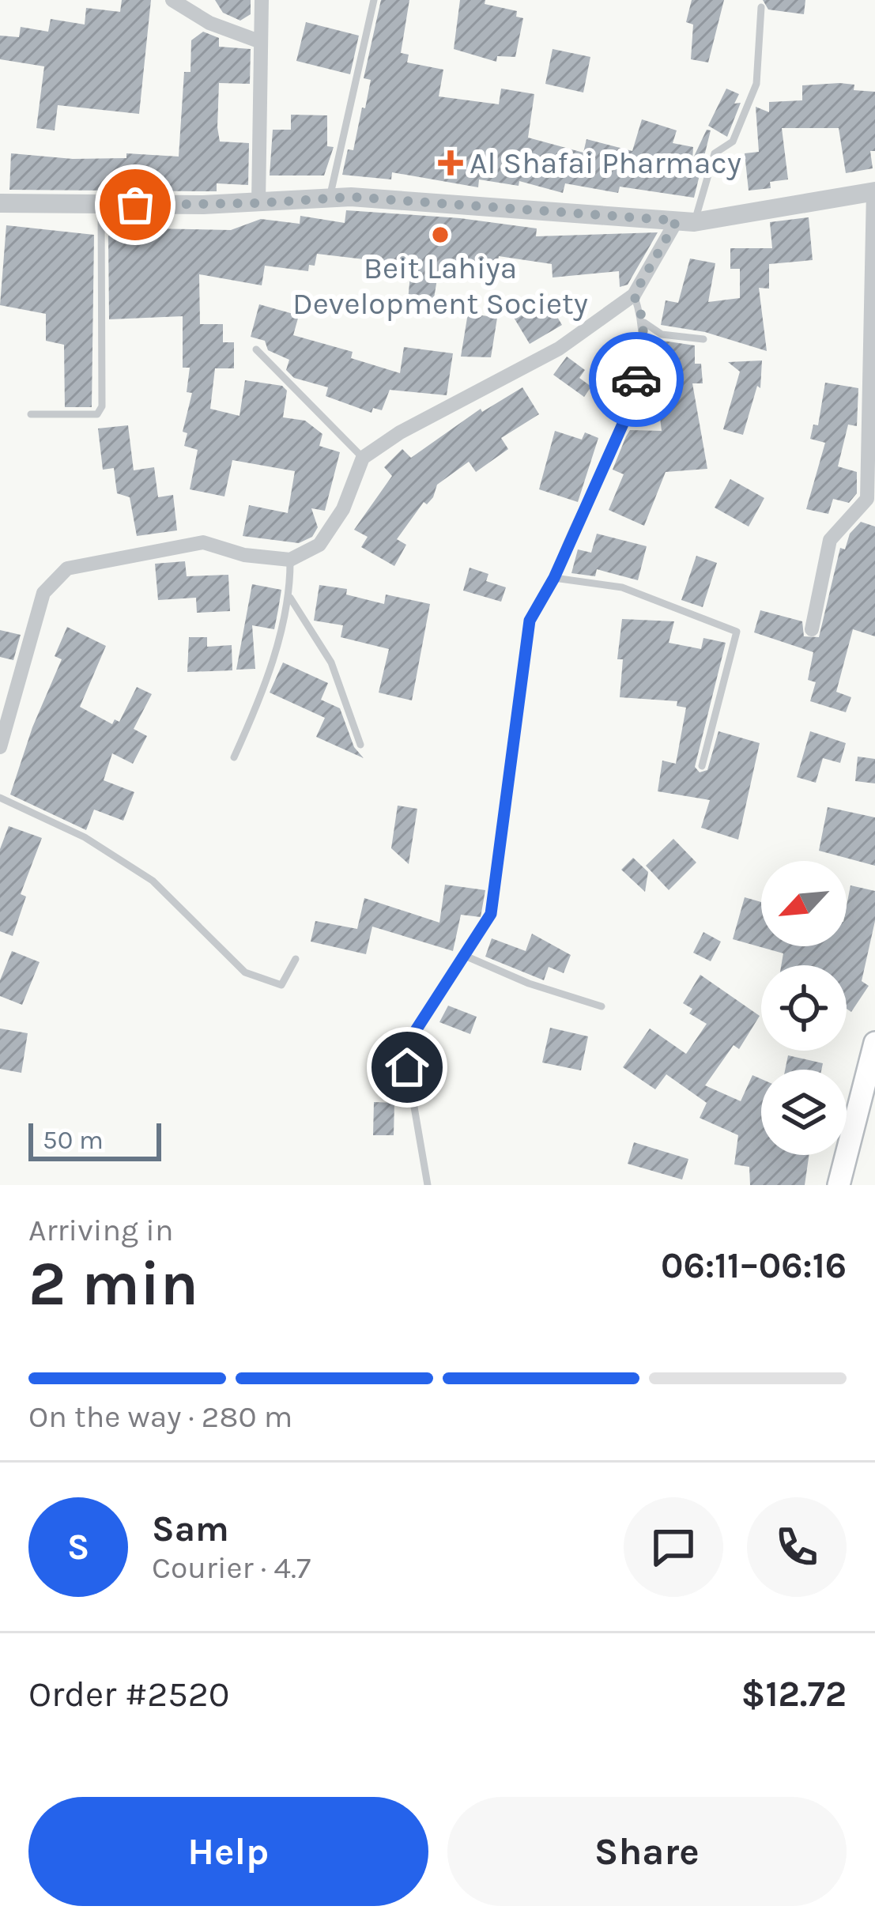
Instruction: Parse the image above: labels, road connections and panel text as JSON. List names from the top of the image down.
{
  "places": {
    "health": ["Al Shafai Pharmacy"],
    "other": ["Beit Lahiya Development Society"]
  },
  "scale_bar": "50 m",
  "north": "bottom left",
  "page": {
    "scale": "50 m",
    "heading": ["2 min", "Arriving in", "06:11–06:16"],
    "panel": [
      "Sam",
      "Courier · 4.7",
      "Order #2520",
      "$12.72"
    ],
    "bar": "On the way · 280 m",
    "round": "S",
    "buttons": ["Help", "Share"]
  }
}
